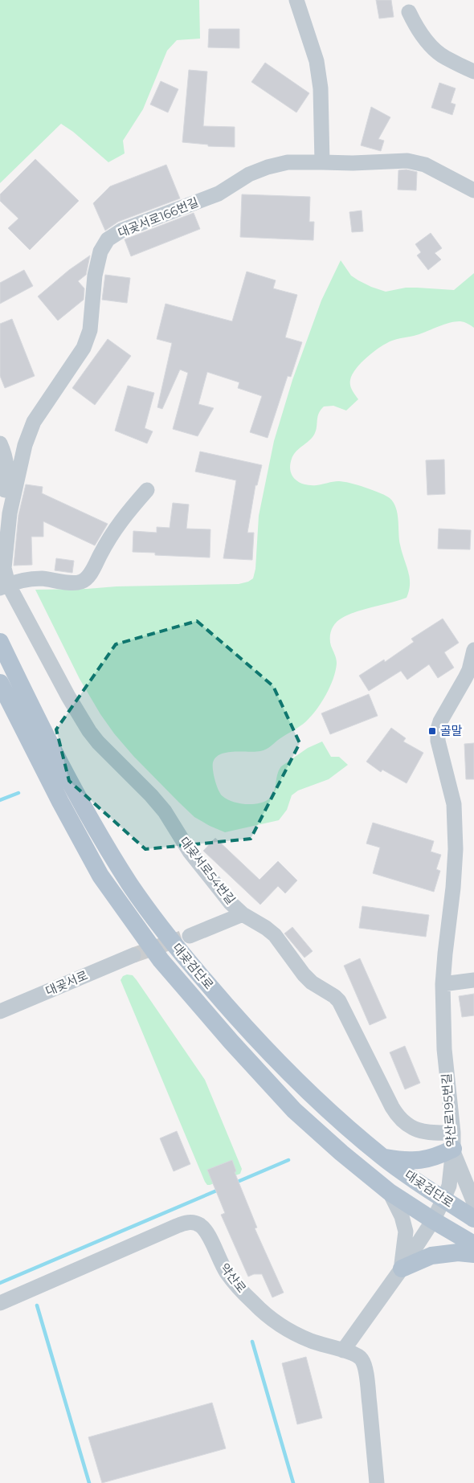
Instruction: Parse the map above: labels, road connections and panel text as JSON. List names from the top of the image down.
{
  "streets": {
    "main road": ["대곶검단로"],
    "street": [
      "대곶서로166번길",
      "대곶서로54번길",
      "대곶서로",
      "약산로195번길",
      "약산로"
    ]
  },
  "crossings": [
    ["대곶서로166번길", "대곶서로54번길"],
    ["대곶서로54번길", "약산로195번길"],
    ["대곶검단로", "약산로195번길"],
    ["약산로195번길", "약산로"]
  ],
  "places": {
    "transit": ["골말"]
  }
}
